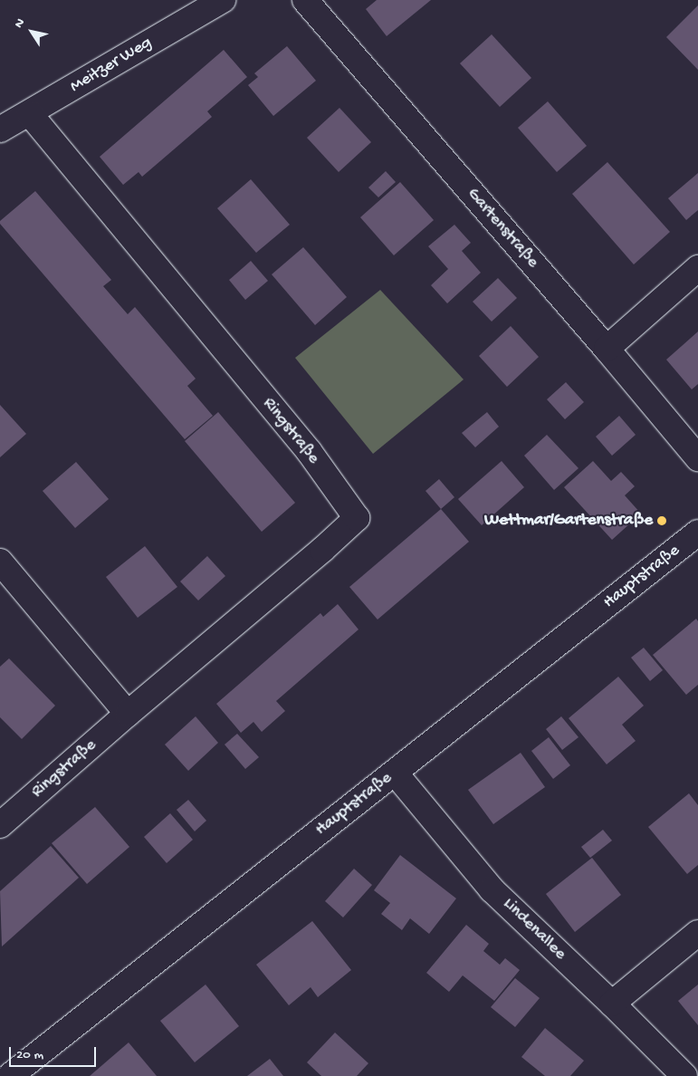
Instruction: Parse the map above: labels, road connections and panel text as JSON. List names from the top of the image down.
{
  "streets": {
    "street": [
      "Meitzer Weg",
      "Gartenstraße",
      "Ringstraße",
      "Hauptstraße",
      "Lindenallee"
    ]
  },
  "crossings": [
    ["Meitzer Weg", "Ringstraße"],
    ["Hauptstraße", "Lindenallee"]
  ],
  "places": ["Wettmar/Gartenstraße"],
  "scale_bar": "20 m",
  "north": "top left"
}
